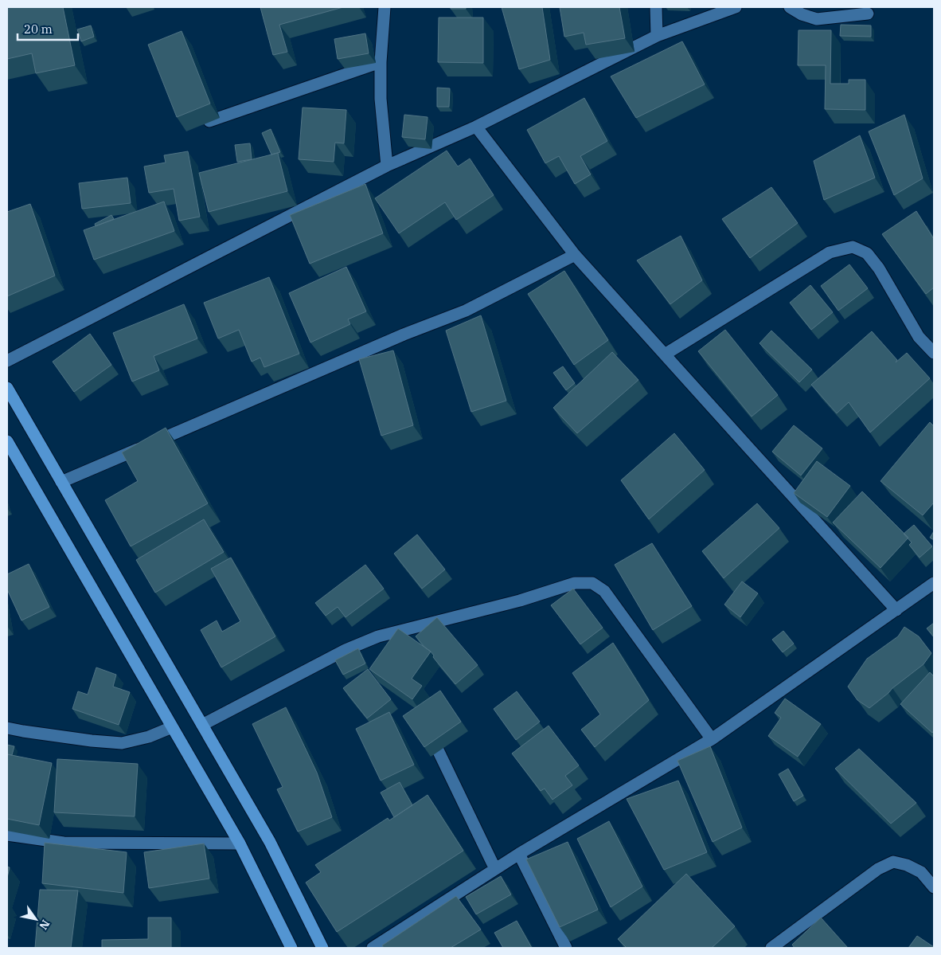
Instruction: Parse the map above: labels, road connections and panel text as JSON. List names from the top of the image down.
{
  "scale_bar": "20 m",
  "north": "bottom right"
}
